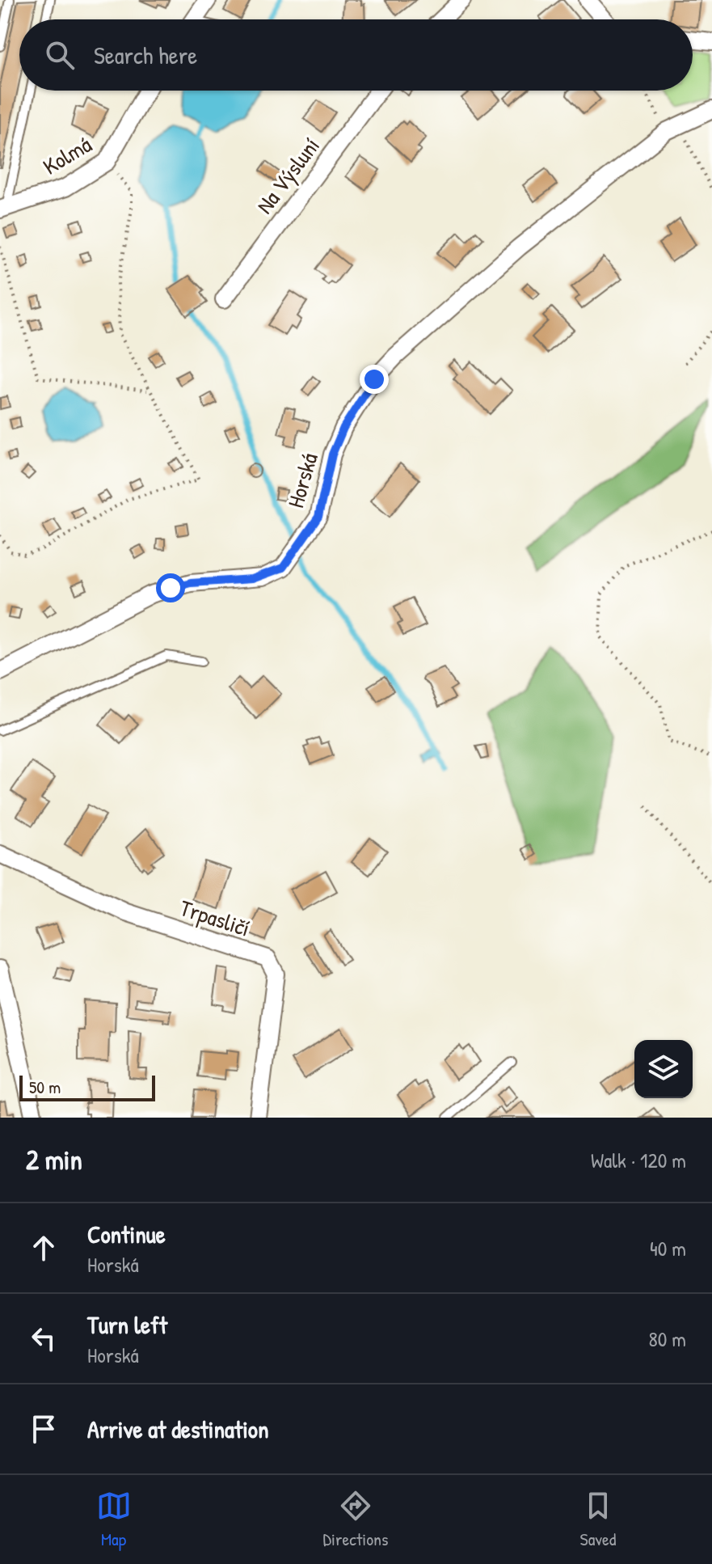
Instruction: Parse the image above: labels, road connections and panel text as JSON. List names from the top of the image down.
{
  "streets": {
    "street": [
      "Kolmá",
      "Na Výsluní",
      "Horská",
      "Trpasličí"
    ]
  },
  "scale_bar": "50 m",
  "page": {
    "search": "Search here",
    "scale": "50 m",
    "heading": ["2 min", "Walk · 120 m"],
    "list": [
      ["Continue", "Horská", "40 m"],
      ["Turn left", "Horská", "80 m"],
      "Arrive at destination"
    ],
    "nav": ["Map", "Directions", "Saved"]
  }
}
